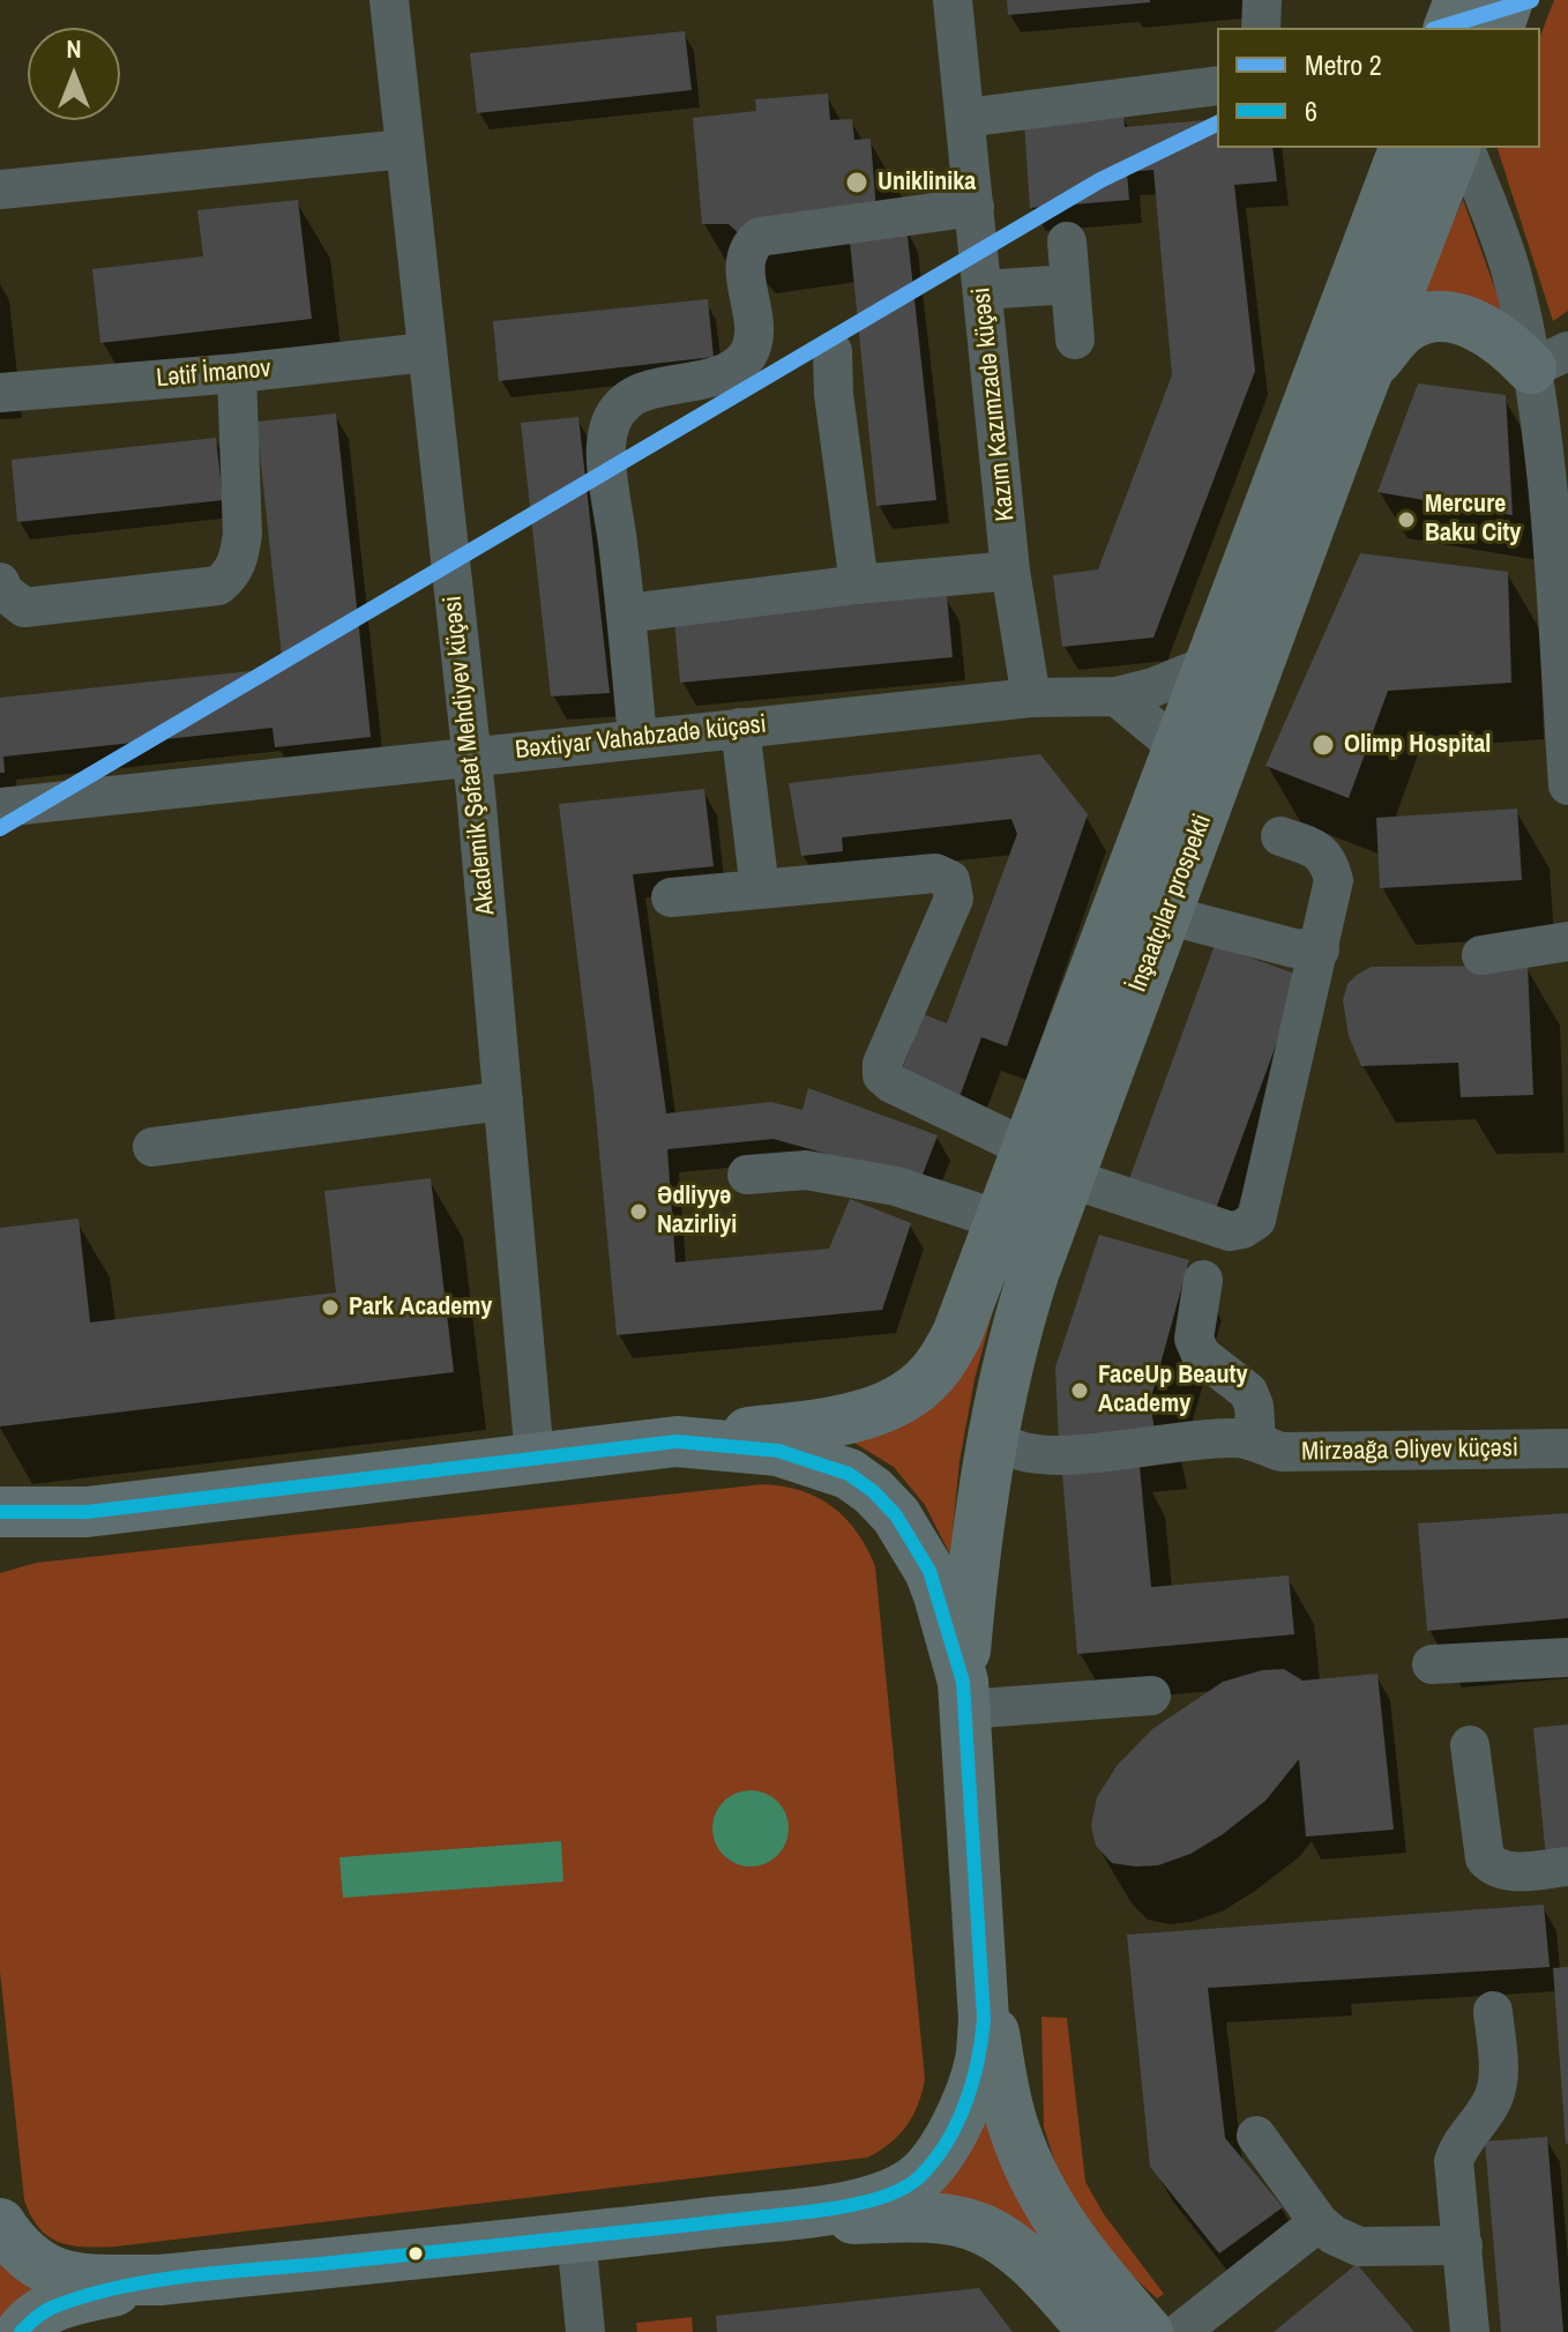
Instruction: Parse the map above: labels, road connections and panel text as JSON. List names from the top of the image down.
{
  "streets": {
    "main road": ["İnşaatçılar prospekti"],
    "street": [
      "Lətif İmanov",
      "Kazım Kazımzadə küçəsi",
      "Bəxtiyar Vahabzadə küçəsi",
      "Akademik Şəfaət Mehdiyev küçəsi",
      "Mirzəağa Əliyev küçəsi"
    ]
  },
  "crossings": [
    ["Lətif İmanov", "Akademik Şəfaət Mehdiyev küçəsi"],
    ["Kazım Kazımzadə küçəsi", "Bəxtiyar Vahabzadə küçəsi"],
    ["Bəxtiyar Vahabzadə küçəsi", "Akademik Şəfaət Mehdiyev küçəsi"],
    ["Bəxtiyar Vahabzadə küçəsi", "İnşaatçılar prospekti"],
    ["İnşaatçılar prospekti", "Mirzəağa Əliyev küçəsi"]
  ],
  "places": [
    "Uniklinika",
    "Mercure Baku City",
    "Olimp Hospital",
    "Ədliyyə Nazirliyi",
    "Park Academy",
    "FaceUp Beauty Academy"
  ],
  "lines": ["metro line 2", "transit line 6"],
  "legend": ["Metro 2", "6"],
  "north": "top"
}
